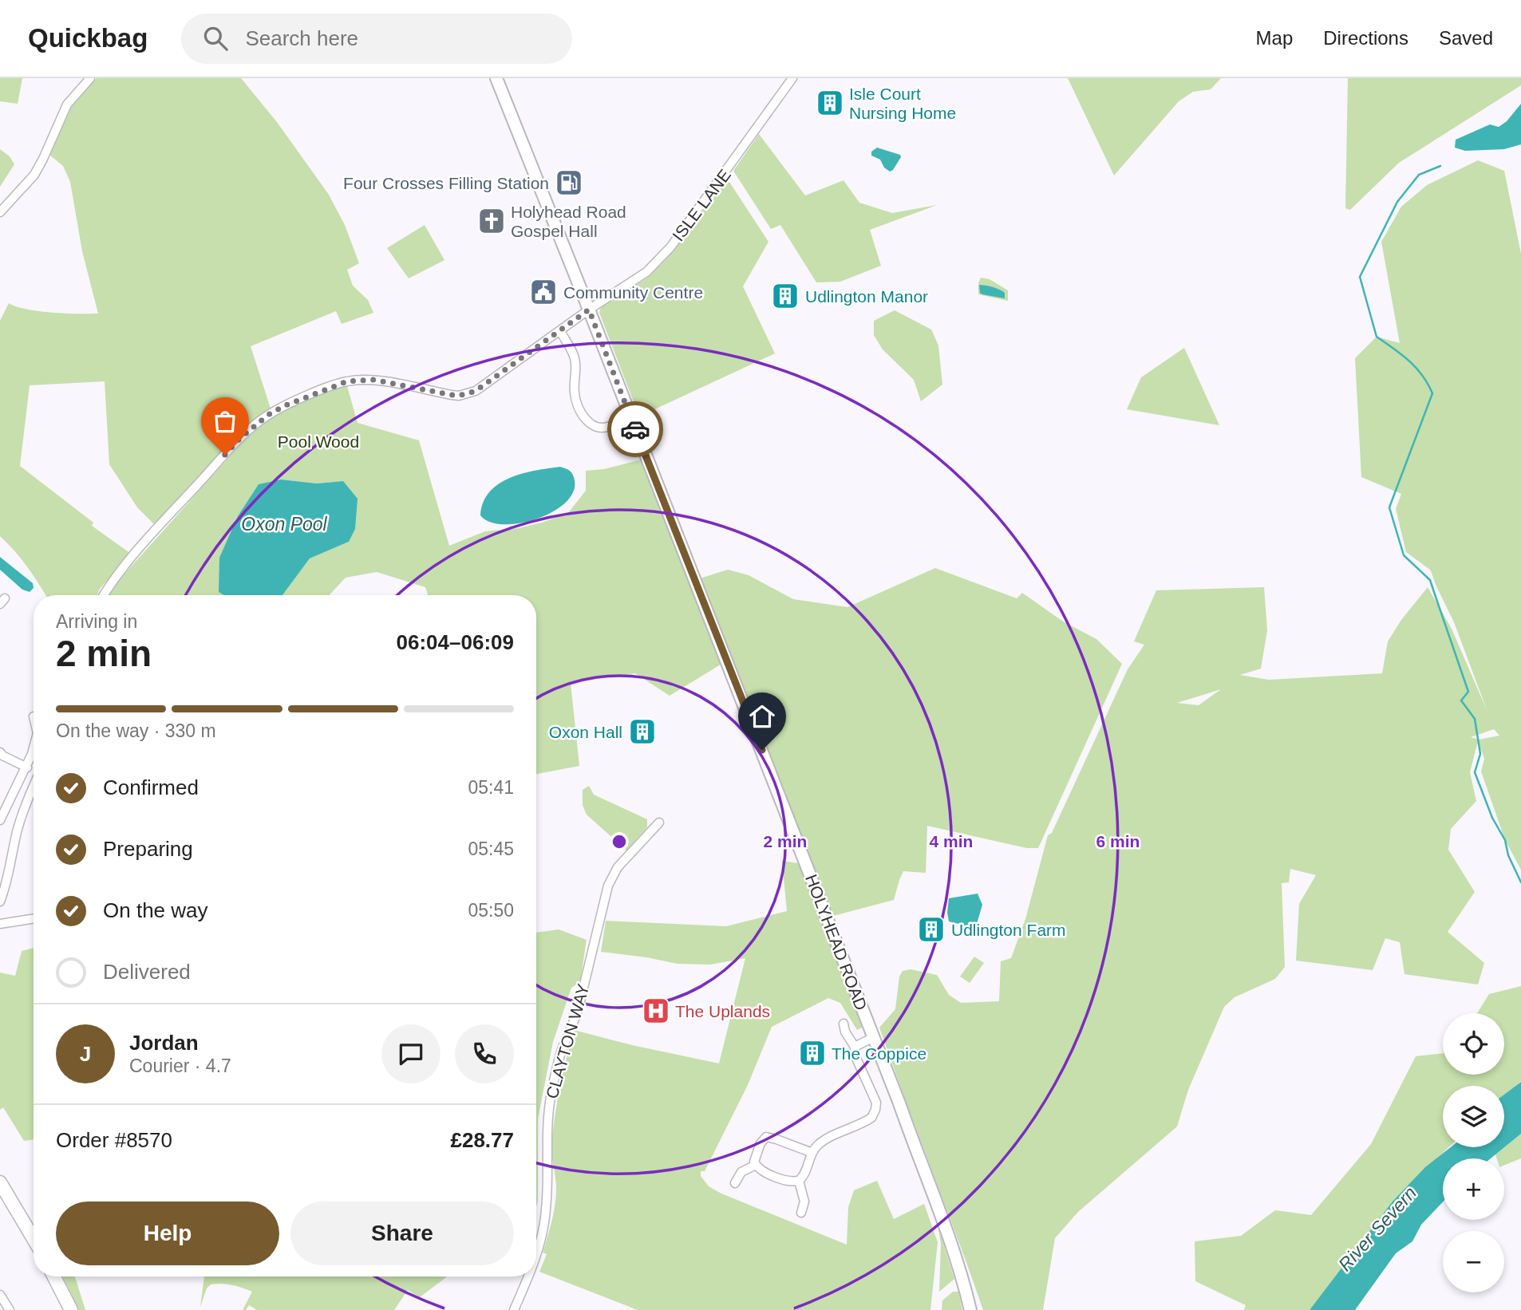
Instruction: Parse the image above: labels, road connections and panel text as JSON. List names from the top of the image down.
{
  "streets": {
    "main road": ["HOLYHEAD ROAD"],
    "street": ["ISLE LANE", "CLAYTON WAY"]
  },
  "crossings": [
    ["ISLE LANE", "HOLYHEAD ROAD"]
  ],
  "water": ["Oxon Pool", "River Severn"],
  "parks": ["Pool Wood"],
  "places": {
    "building": [
      "Isle Court Nursing Home",
      "Udlington Manor",
      "Oxon Hall",
      "Udlington Farm",
      "The Coppice"
    ],
    "fuel station": ["Four Crosses Filling Station"],
    "church": ["Holyhead Road Gospel Hall"],
    "public building": ["Community Centre"],
    "hospital": ["The Uplands"]
  },
  "page": {
    "header": "Quickbag",
    "search": "Search here",
    "nav": ["Map", "Directions", "Saved"],
    "heading": ["2 min", "Arriving in", "06:04–06:09"],
    "panel": [
      "Jordan",
      "Courier · 4.7",
      "Order #8570",
      "£28.77"
    ],
    "bar": "On the way · 330 m",
    "list": [
      ["Confirmed", "05:41"],
      ["Preparing", "05:45"],
      ["On the way", "05:50"],
      "Delivered"
    ],
    "map_buttons": ["+", "−"],
    "round": "J",
    "buttons": ["Help", "Share"]
  },
  "rings": ["2 min", "4 min", "6 min"]
}
